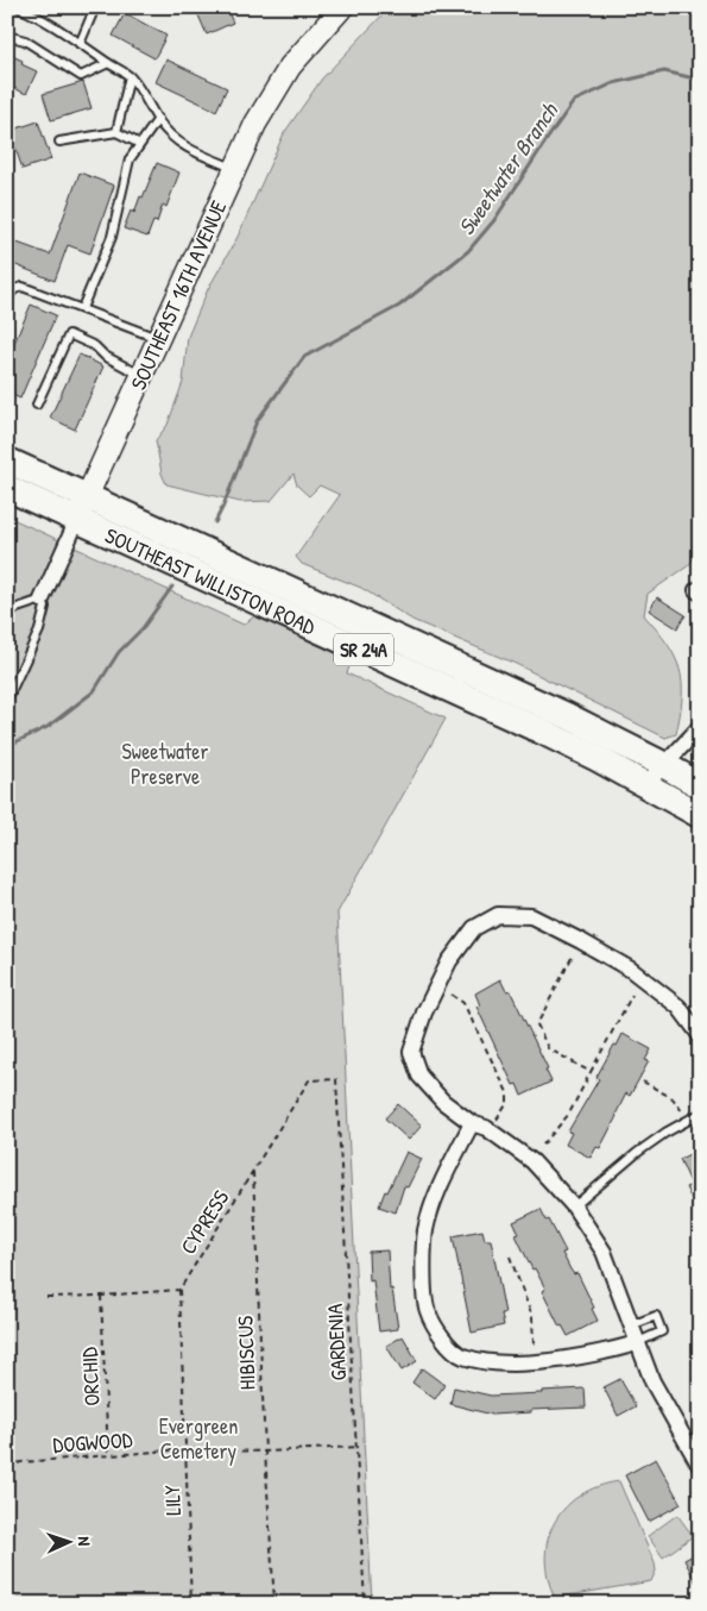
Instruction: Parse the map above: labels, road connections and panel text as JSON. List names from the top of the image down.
{
  "streets": {
    "highway": ["SOUTHEAST WILLISTON ROAD", "SR 24A"],
    "main road": ["SOUTHEAST 16TH AVENUE"],
    "path": [
      "CYPRESS",
      "GARDENIA",
      "HIBISCUS",
      "ORCHID",
      "DOGWOOD",
      "LILY"
    ]
  },
  "crossings": [
    ["SOUTHEAST 16TH AVENUE", "SOUTHEAST WILLISTON ROAD"],
    ["CYPRESS", "GARDENIA"],
    ["CYPRESS", "HIBISCUS"],
    ["CYPRESS", "LILY"],
    ["GARDENIA", "DOGWOOD"],
    ["HIBISCUS", "DOGWOOD"],
    ["ORCHID", "DOGWOOD"],
    ["DOGWOOD", "LILY"]
  ],
  "water": ["Sweetwater Branch"],
  "parks": ["Sweetwater Preserve", "Evergreen Cemetery"],
  "north": "right"
}
